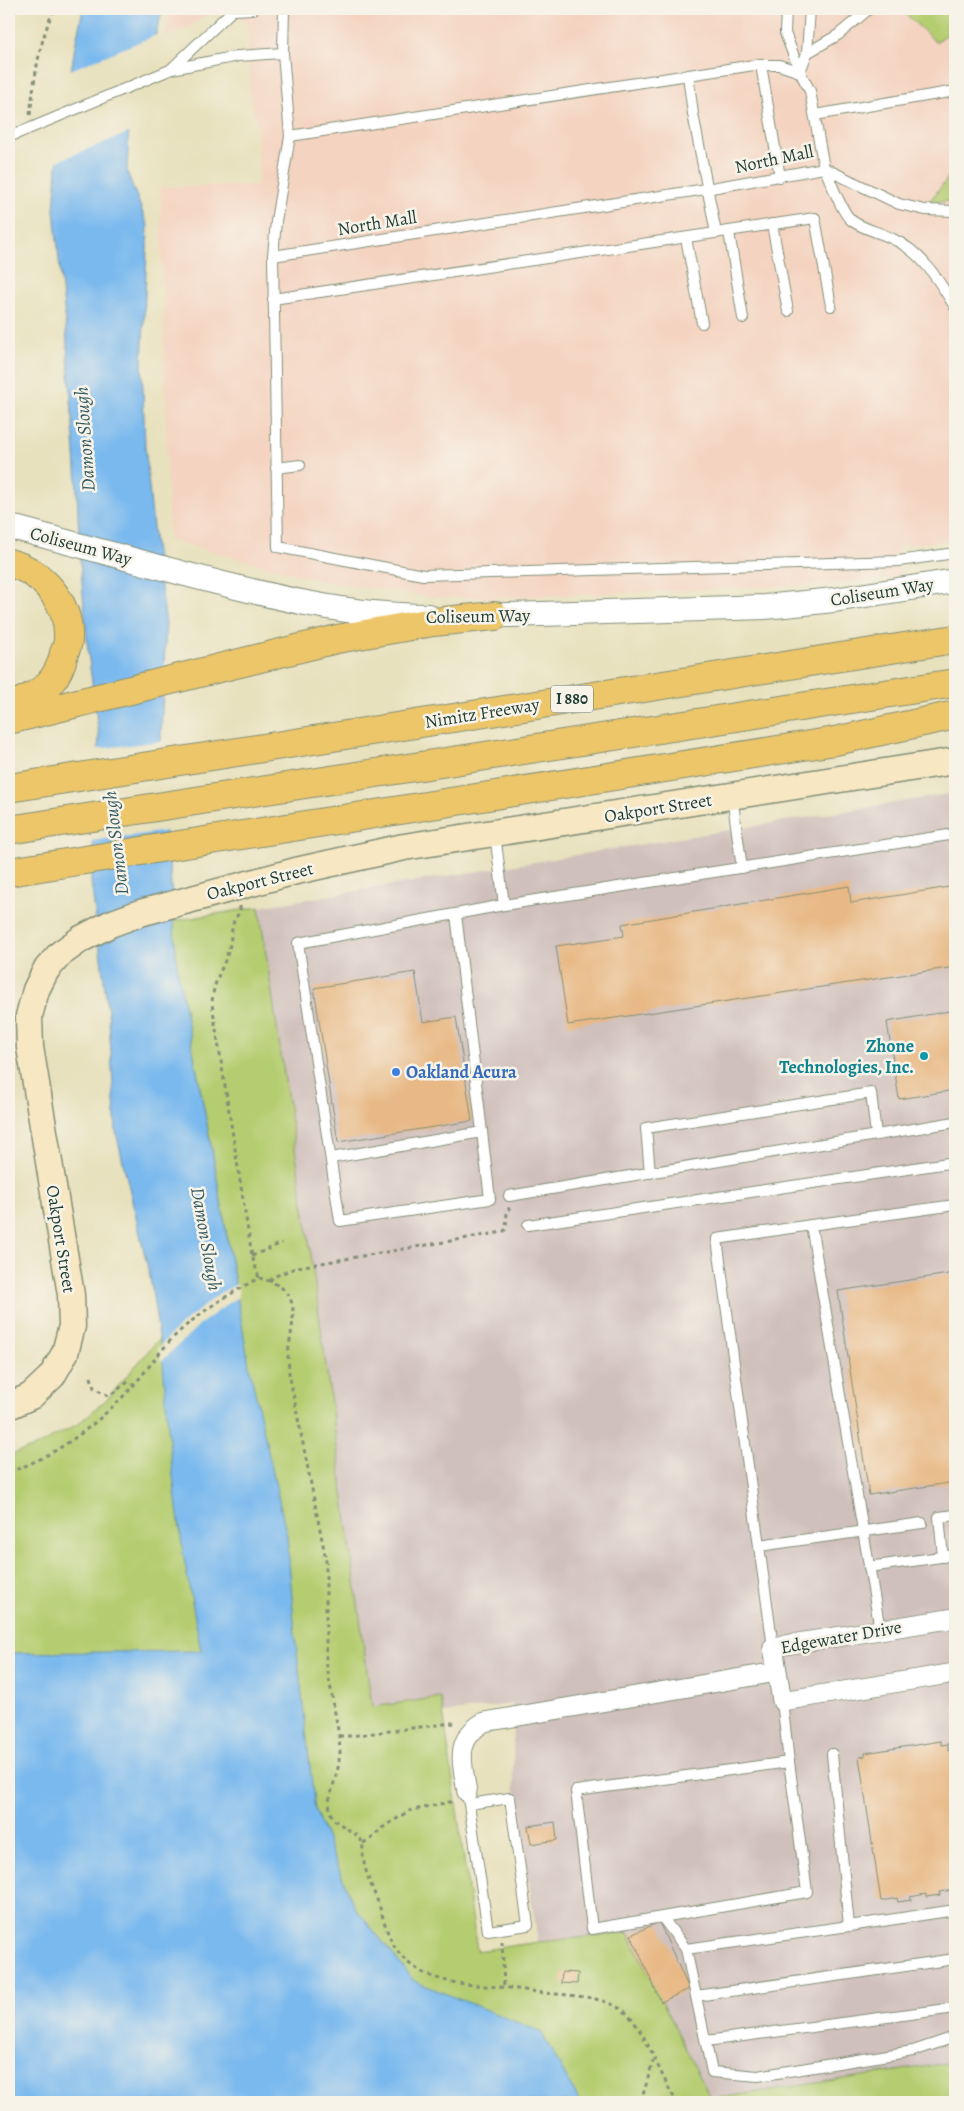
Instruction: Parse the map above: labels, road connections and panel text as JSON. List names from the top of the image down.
{
  "streets": {
    "highway": ["I 880", "Nimitz Freeway"],
    "main road": ["Oakport Street"],
    "street": ["Coliseum Way", "Edgewater Drive"],
    "lane": ["North Mall"]
  },
  "water": ["Damon Slough"],
  "places": ["Zhone Technologies, Inc.", "Oakland Acura"]
}
